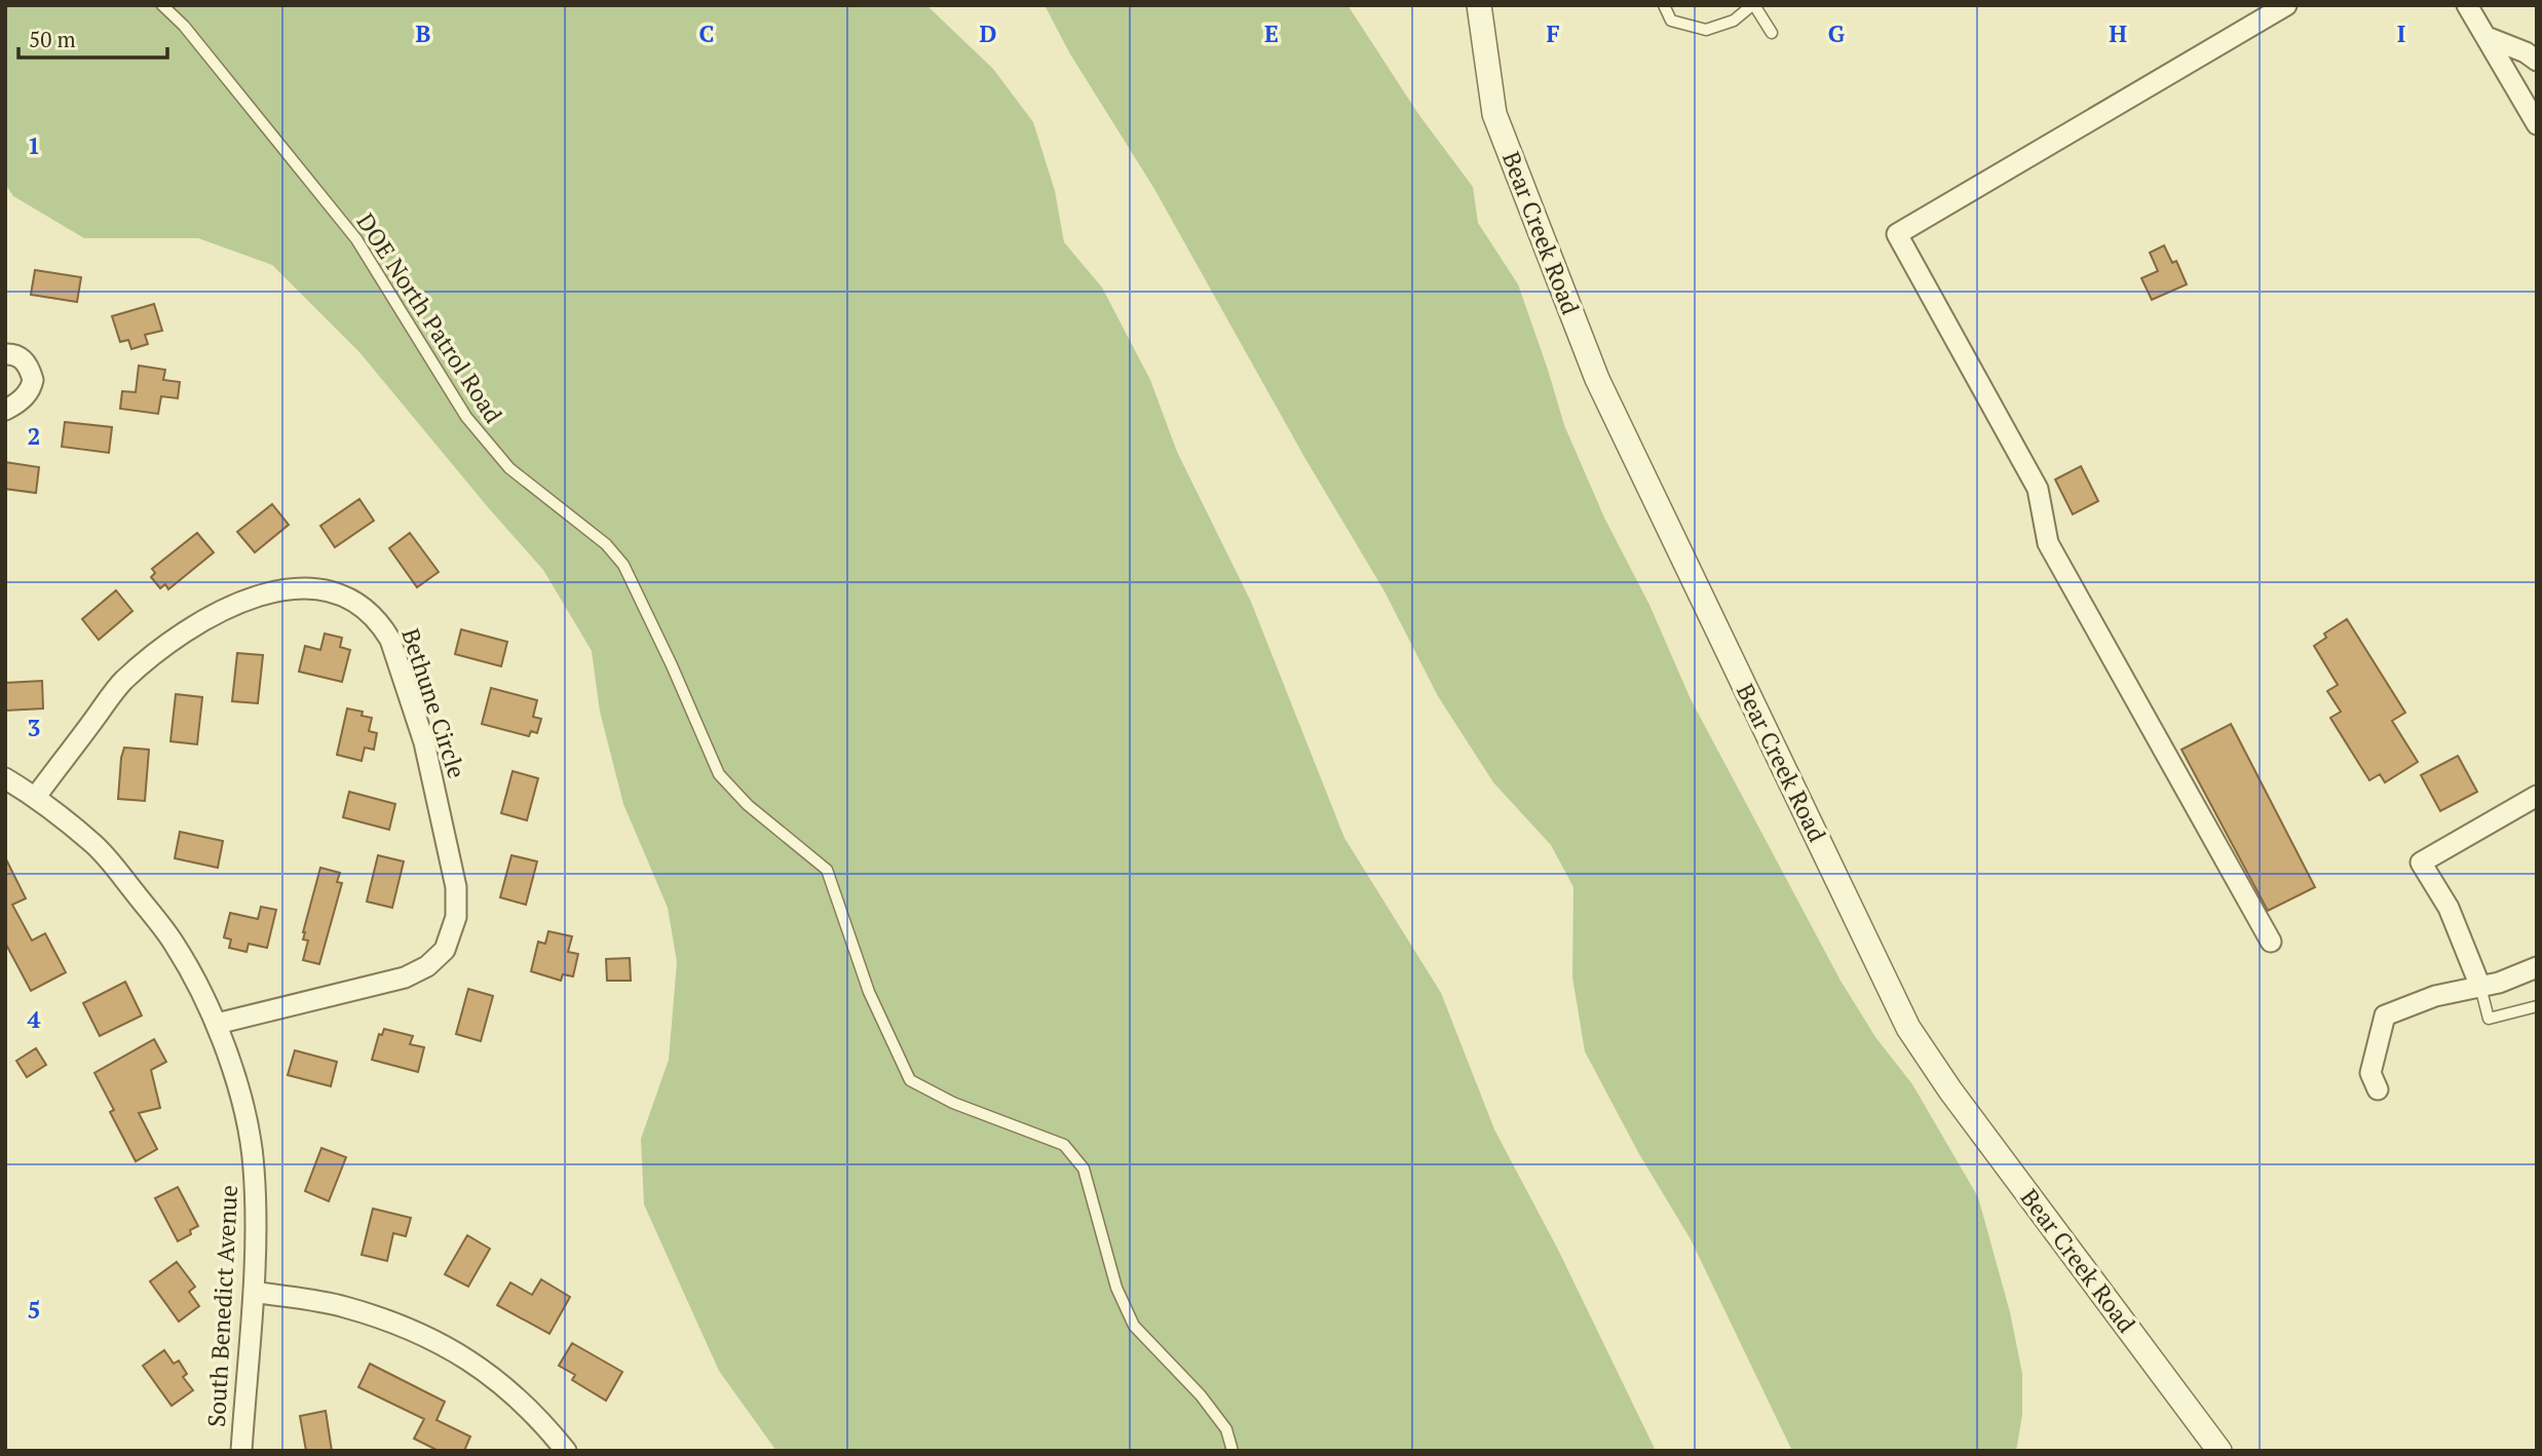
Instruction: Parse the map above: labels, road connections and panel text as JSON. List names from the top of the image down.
{
  "streets": {
    "street": ["Bear Creek Road", "Bethune Circle", "South Benedict Avenue"],
    "lane": ["DOE North Patrol Road"]
  },
  "crossings": [
    ["Bethune Circle", "South Benedict Avenue"]
  ],
  "scale_bar": "50 m",
  "grid": {
    "columns": [
      "B",
      "C",
      "D",
      "E",
      "F",
      "G",
      "H",
      "I"
    ],
    "rows": [
      "1",
      "2",
      "3",
      "4",
      "5"
    ]
  }
}
